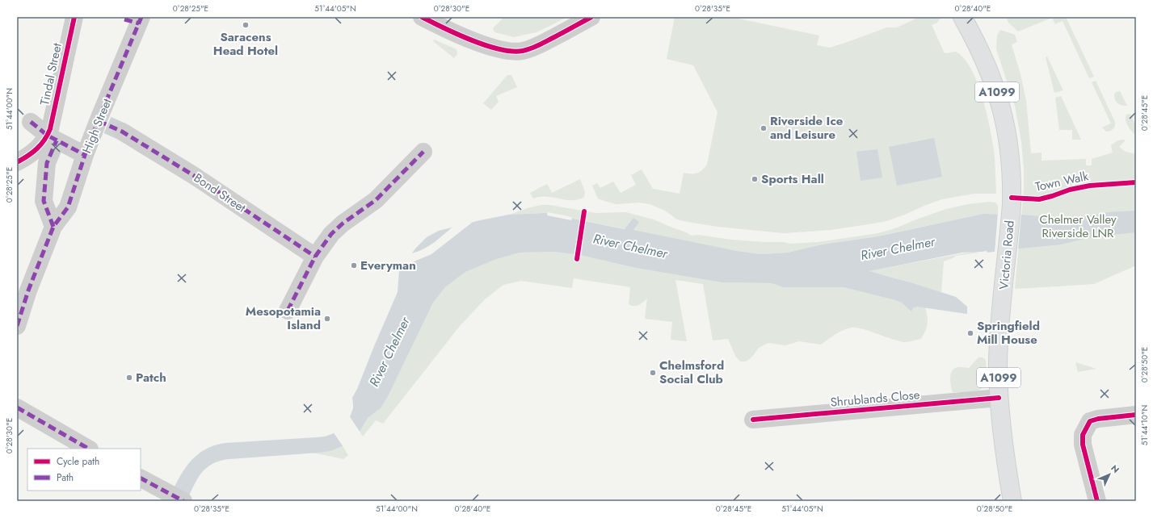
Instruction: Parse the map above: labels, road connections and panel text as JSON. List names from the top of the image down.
{
  "streets": {
    "main road": ["A1099", "Victoria Road"],
    "street": [
      "Tindal Street",
      "High Street",
      "Bond Street",
      "Shrublands Close"
    ],
    "cycle path": ["Town Walk"]
  },
  "crossings": [
    ["High Street", "Bond Street"],
    ["Victoria Road", "Shrublands Close"]
  ],
  "water": ["River Chelmer"],
  "parks": ["Chelmer Valley Riverside LNR"],
  "places": [
    "Saracens Head Hotel",
    "Riverside Ice and Leisure",
    "Sports Hall",
    "Everyman",
    "Mesopotamia Island",
    "Springfield Mill House",
    "Chelmsford Social Club",
    "Patch"
  ],
  "legend": ["Cycle path", "Path"],
  "north": "top right",
  "coordinates": [
    "0°28'25\"E",
    "51°44'05\"N",
    "0°28'30\"E",
    "0°28'35\"E",
    "0°28'40\"E",
    "51°44'00\"N",
    "0°28'45\"E",
    "0°28'50\"E",
    "51°44'10\"N"
  ]
}
